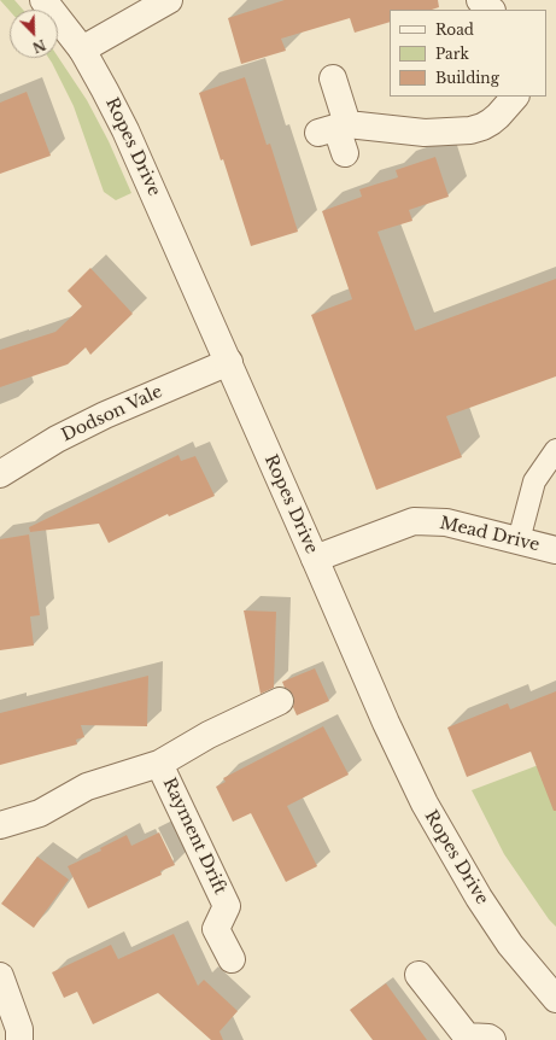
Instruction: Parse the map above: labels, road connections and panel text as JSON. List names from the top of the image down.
{
  "streets": {
    "street": [
      "Ropes Drive",
      "Dodson Vale",
      "Mead Drive",
      "Rayment Drift"
    ]
  },
  "crossings": [
    ["Ropes Drive", "Dodson Vale"],
    ["Ropes Drive", "Mead Drive"]
  ],
  "legend": ["Road", "Park", "Building"],
  "north": "bottom right"
}
